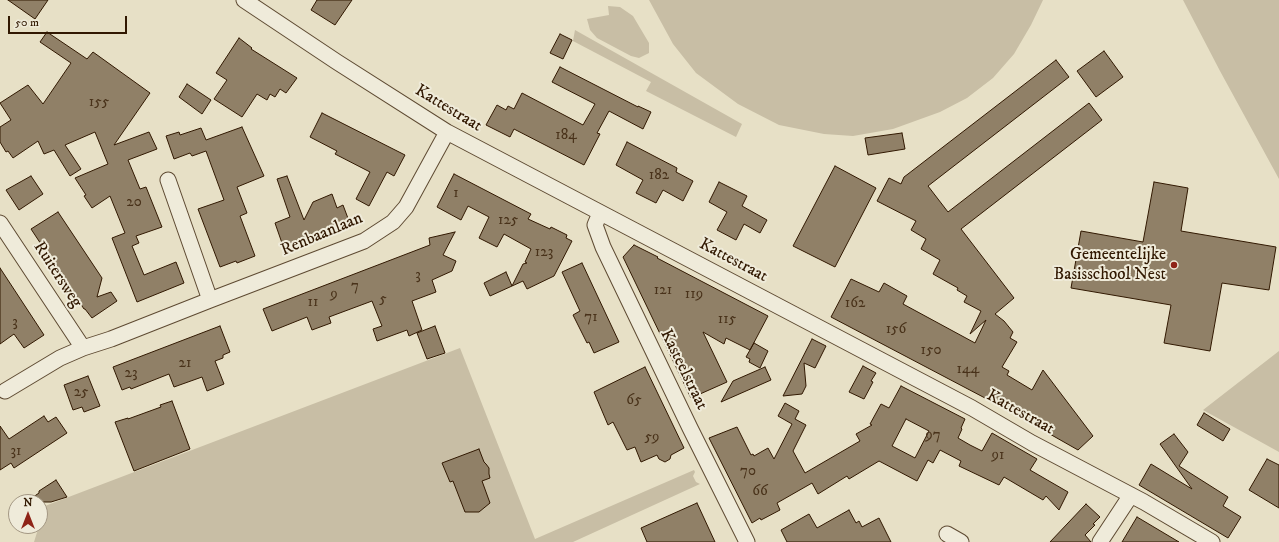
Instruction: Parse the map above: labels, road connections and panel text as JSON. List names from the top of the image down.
{
  "streets": {
    "street": [
      "Kattestraat",
      "Renbaanlaan",
      "Ruitersweg",
      "Kasteelstraat"
    ]
  },
  "crossings": [
    ["Kattestraat", "Renbaanlaan"],
    ["Kattestraat", "Kasteelstraat"],
    ["Renbaanlaan", "Ruitersweg"]
  ],
  "places": ["Gemeentelijke Basisschool Nest"],
  "house_numbers": [
    "155",
    "184",
    "182",
    "1",
    "20",
    "125",
    "123",
    "3",
    "7",
    "121",
    "9",
    "119",
    "5",
    "11",
    "162",
    "71",
    "115",
    "3",
    "156",
    "150",
    "21",
    "144",
    "23",
    "25",
    "65",
    "97",
    "59",
    "31",
    "91",
    "70",
    "66"
  ],
  "scale_bar": "50 m",
  "north": "top"
}
